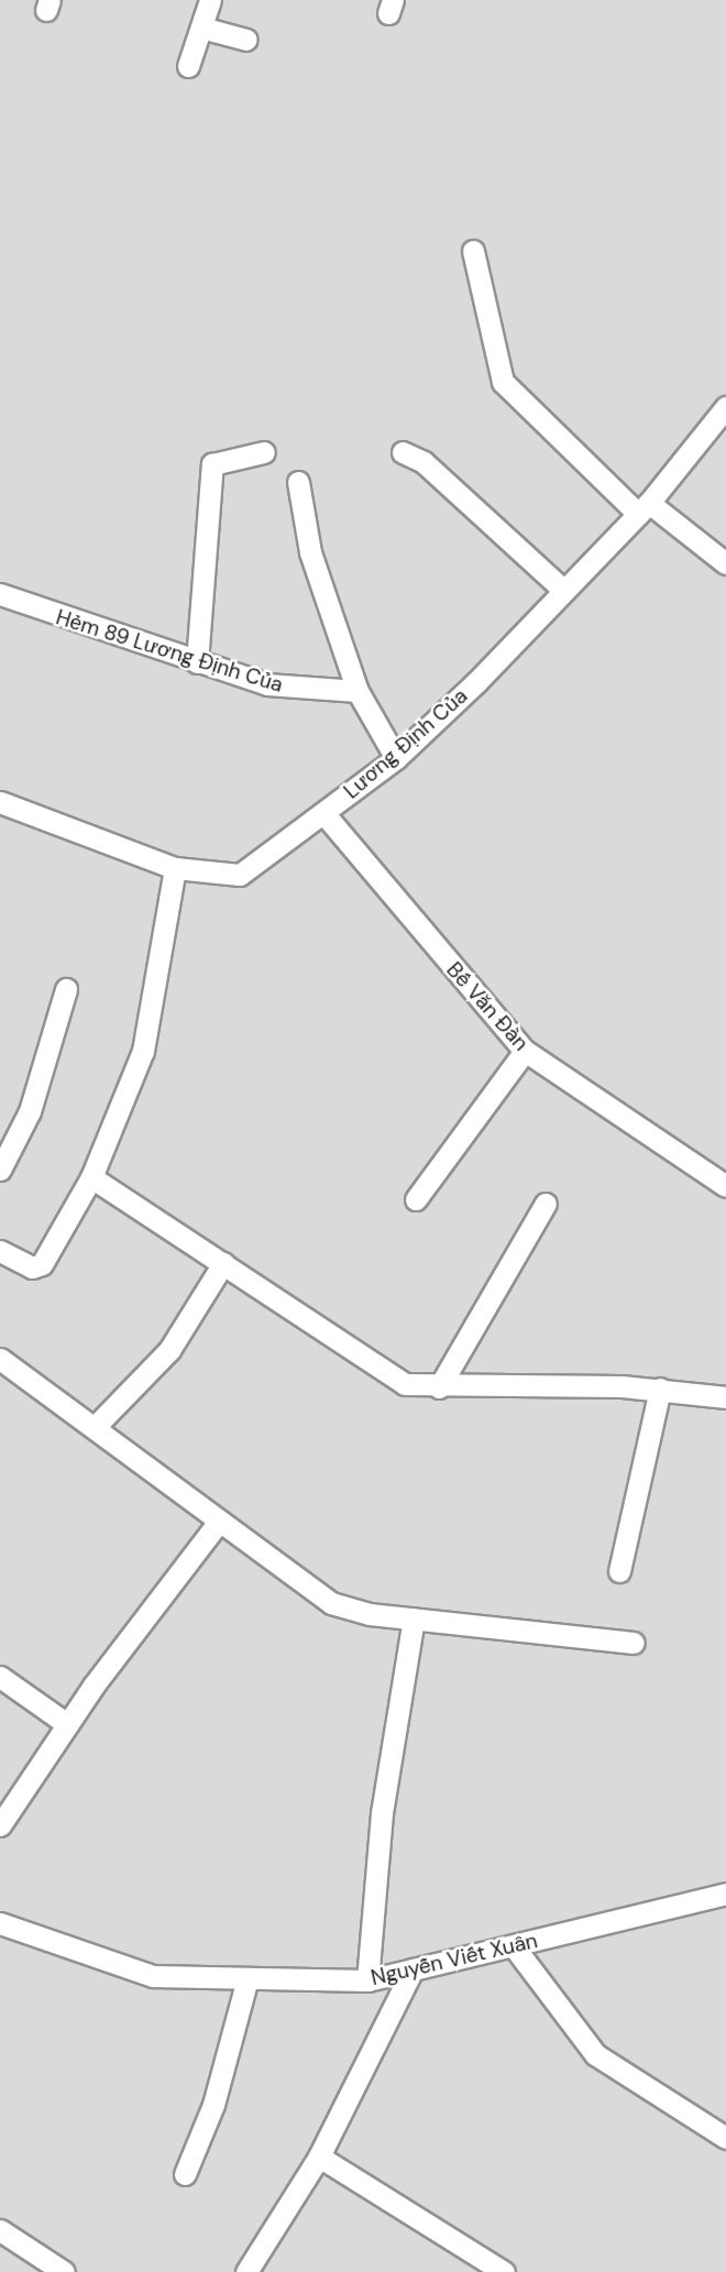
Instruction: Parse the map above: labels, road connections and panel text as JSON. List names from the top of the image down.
{
  "streets": {
    "street": [
      "Hẻm 89 Lương Định Của",
      "Lương Định Của",
      "Bế Văn Đàn",
      "Nguyễn Viết Xuân"
    ]
  },
  "crossings": [
    ["Lương Định Của", "Bế Văn Đàn"]
  ]
}
